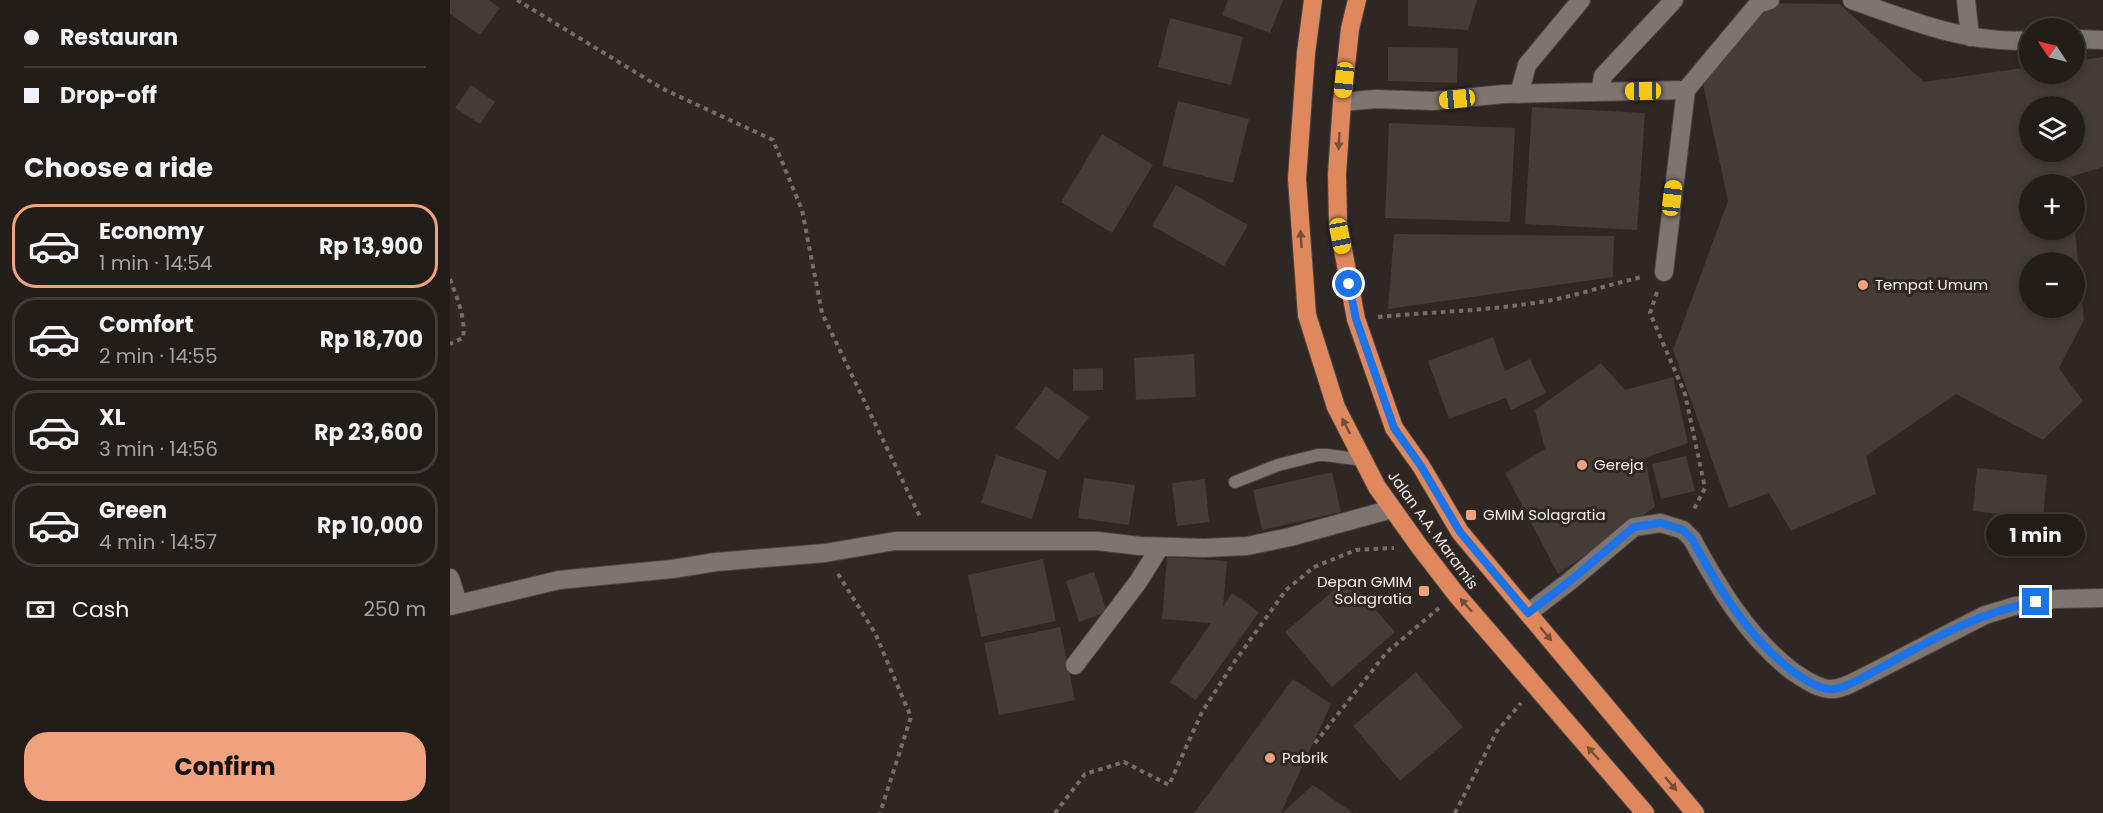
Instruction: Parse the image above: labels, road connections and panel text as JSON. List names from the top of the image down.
{
  "streets": {
    "highway": ["Jalan A.A. Maramis"]
  },
  "places": {
    "other": ["Tempat Umum", "Gereja", "Pabrik"],
    "transit": ["GMIM Solagratia", "Depan GMIM Solagratia"]
  },
  "north": "top left",
  "page": {
    "banner": ["Restauran", "Drop-off"],
    "map_buttons": ["+", "−"],
    "heading": "Choose a ride",
    "list": [
      {
        "name": "Economy",
        "note": "1 min · 14:54",
        "value": "Rp 13,900"
      },
      {
        "name": "Comfort",
        "note": "2 min · 14:55",
        "value": "Rp 18,700"
      },
      {
        "name": "XL",
        "note": "3 min · 14:56",
        "value": "Rp 23,600"
      },
      {
        "name": "Green",
        "note": "4 min · 14:57",
        "value": "Rp 10,000"
      }
    ],
    "bubble": "1 min",
    "pay": ["Cash", "250 m"],
    "buttons": "Confirm"
  }
}
